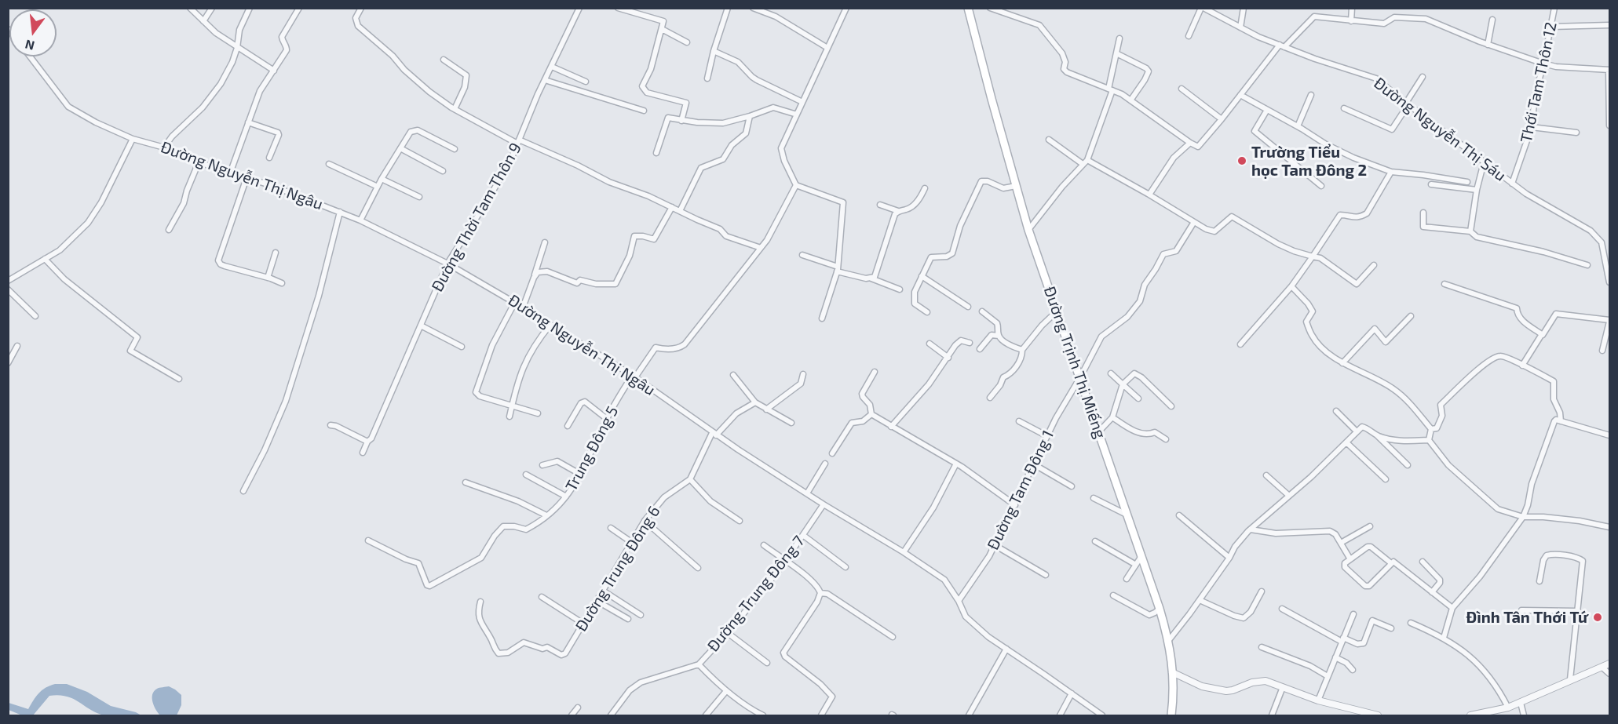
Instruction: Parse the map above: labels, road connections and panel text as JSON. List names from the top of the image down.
{
  "streets": {
    "main road": ["Đường Trịnh Thị Miếng"],
    "street": [
      "Thới Tam Thôn 12",
      "Đường Nguyễn Thị Sáu",
      "Đường Nguyễn Thị Ngâu",
      "Đường Thời Tam Thôn 9",
      "Trung Đông 5",
      "Đường Tam Đông 1",
      "Đường Trung Đông 6",
      "Đường Trung Đông 7"
    ]
  },
  "crossings": [
    ["Thới Tam Thôn 12", "Đường Nguyễn Thị Sáu"],
    ["Đường Nguyễn Thị Ngâu", "Đường Thời Tam Thôn 9"],
    ["Đường Nguyễn Thị Ngâu", "Trung Đông 5"],
    ["Đường Nguyễn Thị Ngâu", "Đường Tam Đông 1"],
    ["Đường Nguyễn Thị Ngâu", "Đường Trung Đông 6"],
    ["Đường Nguyễn Thị Ngâu", "Đường Trung Đông 7"],
    ["Đường Trịnh Thị Miếng", "Đường Tam Đông 1"]
  ],
  "places": ["Trường Tiểu học Tam Đông 2", "Đình Tân Thới Tứ"],
  "north": "bottom"
}
